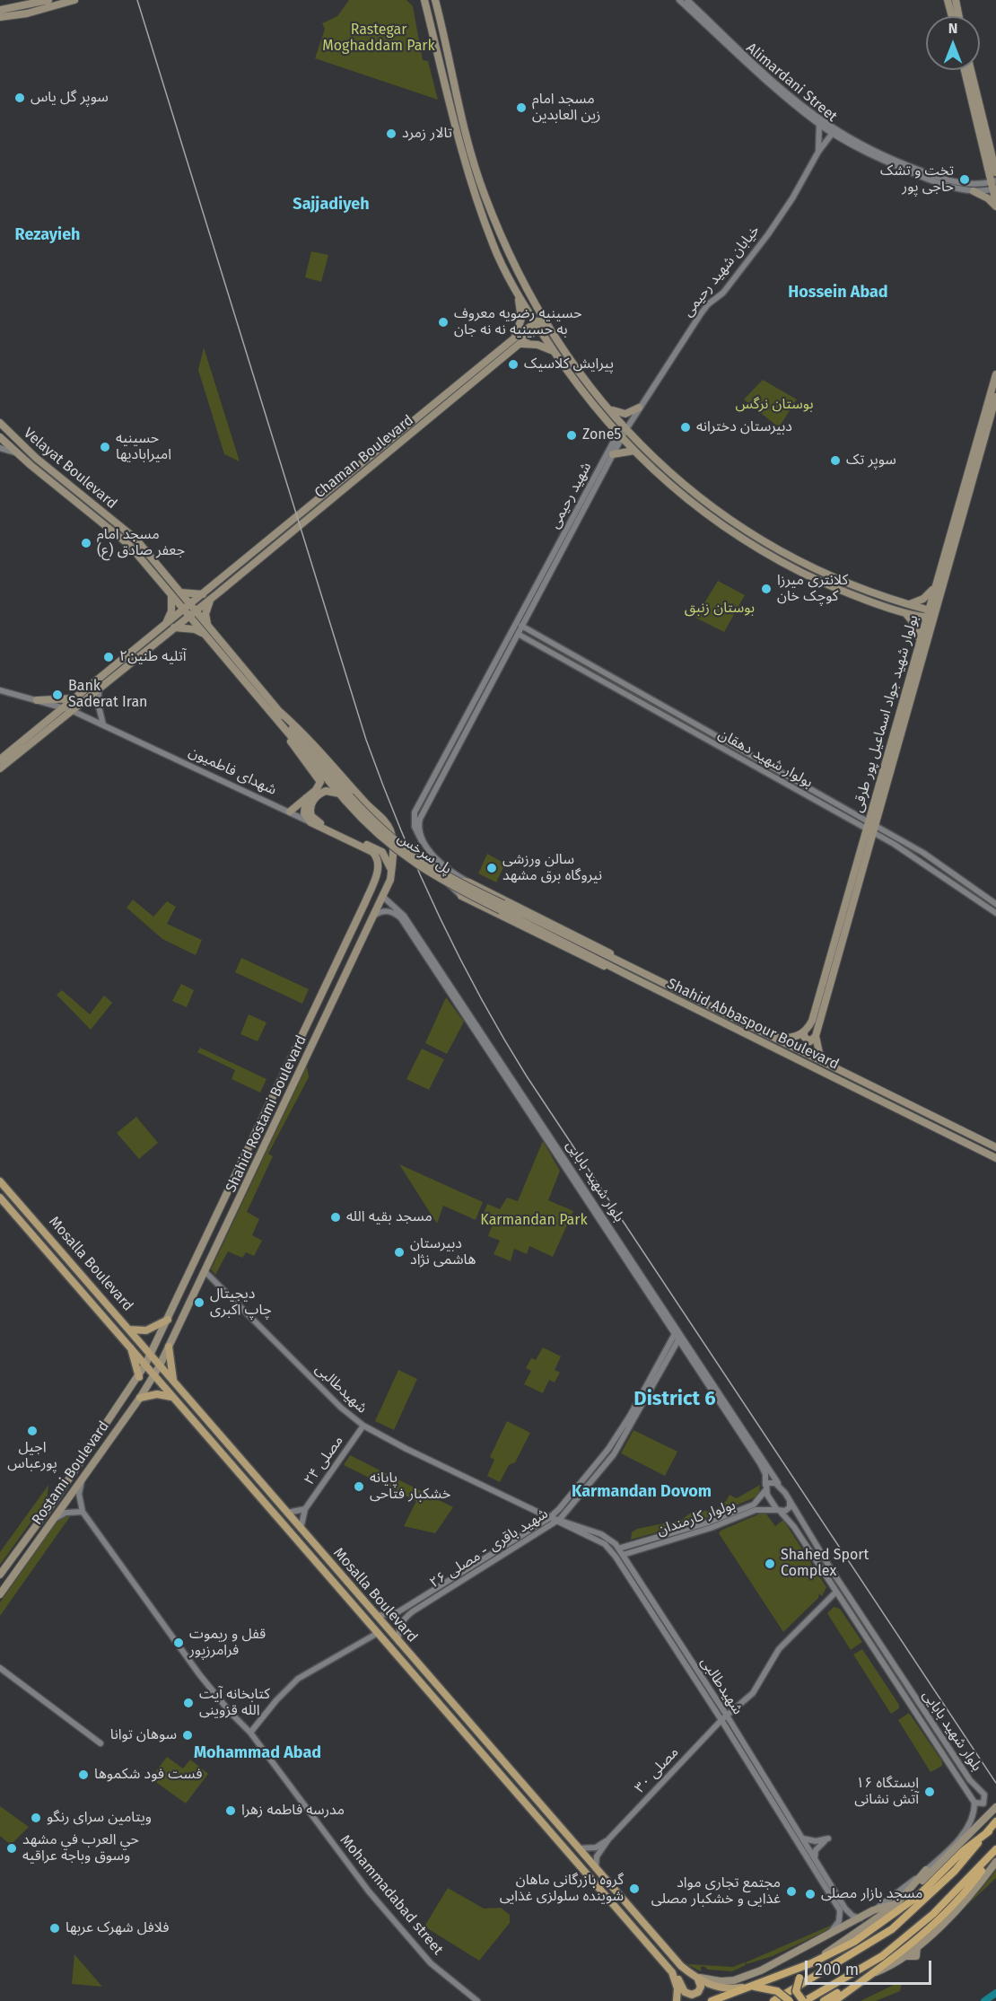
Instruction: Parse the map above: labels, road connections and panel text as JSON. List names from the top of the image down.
{
  "streets": {
    "main road": [
      "Chaman Boulevard",
      "Velayat Boulevard",
      "بولوار شهید جواد اسماعیل پور طرقی",
      "شهدای فاطمیون",
      "پل سرخس",
      "Shahid Abbaspour Boulevard",
      "Shahid Rostami Boulevard",
      "Mosalla Boulevard",
      "Rostami Boulevard"
    ],
    "street": [
      "Alimardani Street",
      "خیابان شهید رحیمی",
      "شهید رحیمی",
      "بولوار شهید دهقان",
      "بلوار شهید بابایی",
      "شهیدطالبی",
      "مصلی ۲۴",
      "بولوار کارمندان",
      "شهید باقری - مصلی ۲۶",
      "مصلی ۳۰",
      "Mohammadabad street"
    ]
  },
  "crossings": [
    ["Alimardani Street", "خیابان شهید رحیمی"],
    ["Chaman Boulevard", "Velayat Boulevard"],
    ["شهید رحیمی", "بولوار شهید دهقان"],
    ["بولوار شهید جواد اسماعیل پور طرقی", "بولوار شهید دهقان"],
    ["شهدای فاطمیون", "Shahid Rostami Boulevard"],
    ["پل سرخس", "Shahid Abbaspour Boulevard"],
    ["Shahid Rostami Boulevard", "بلوار شهید بابایی"],
    ["Shahid Rostami Boulevard", "Mosalla Boulevard"],
    ["Shahid Rostami Boulevard", "شهیدطالبی"],
    ["Shahid Rostami Boulevard", "Rostami Boulevard"],
    ["بلوار شهید بابایی", "بولوار کارمندان"],
    ["بلوار شهید بابایی", "شهید باقری - مصلی ۲۶"],
    ["بلوار شهید بابایی", "مصلی ۳۰"],
    ["Mosalla Boulevard", "Rostami Boulevard"],
    ["Mosalla Boulevard", "شهید باقری - مصلی ۲۶"],
    ["شهیدطالبی", "مصلی ۲۴"],
    ["شهیدطالبی", "بولوار کارمندان"],
    ["شهیدطالبی", "شهید باقری - مصلی ۲۶"],
    ["شهیدطالبی", "مصلی ۳۰"]
  ],
  "districts": [
    "Sajjadiyeh",
    "Rezayieh",
    "Hossein Abad",
    "District 6",
    "Karmandan Dovom",
    "Mohammad Abad"
  ],
  "parks": [
    "Rastegar Moghaddam Park",
    "بوستان نرگس",
    "بوستان زنبق",
    "Karmandan Park"
  ],
  "places": [
    "سوپر گل یاس",
    "مسجد امام زین العابدین",
    "تالار زمرد",
    "تخت و تشک حاجی پور",
    "حسینیه رضویه معروف به حسینیه نه نه جان",
    "پیرایش کلاسیک",
    "دبیرستان دخترانه",
    "Zone5",
    "حسینیه امیرابادیها",
    "سوپر تک",
    "مسجد امام جعفر صادق (ع)",
    "کلانتری میرزا کوچک خان",
    "آتلیه طنین۲",
    "Bank Saderat Iran",
    "سالن ورزشی نیروگاه برق مشهد",
    "مسجد بقیه الله",
    "دبیرستان هاشمی نژاد",
    "دیجیتال چاپ اکبری",
    "اجیل پورعباس",
    "پایانه خشکبار فتاحی",
    "Shahed Sport Complex",
    "قفل و ریموت فرامرزپور",
    "کتابخانه آیت الله قزوینی",
    "سوهان توانا",
    "فست فود شکموها",
    "ایستگاه ۱۶ آتش نشانی",
    "مدرسه فاطمه زهرا",
    "ویتامین سرای رنگو",
    "حي العرب في مشهد وسوق وباجه عراقيه",
    "گروه بازرگانی ماهان شوینده سلولزی غذایی",
    "مجتمع تجاری مواد غذایی و خشکبار مصلی",
    "مسجد بازار مصلی",
    "فلافل شهرک عربها"
  ],
  "scale_bar": "200 m",
  "north": "top"
}
